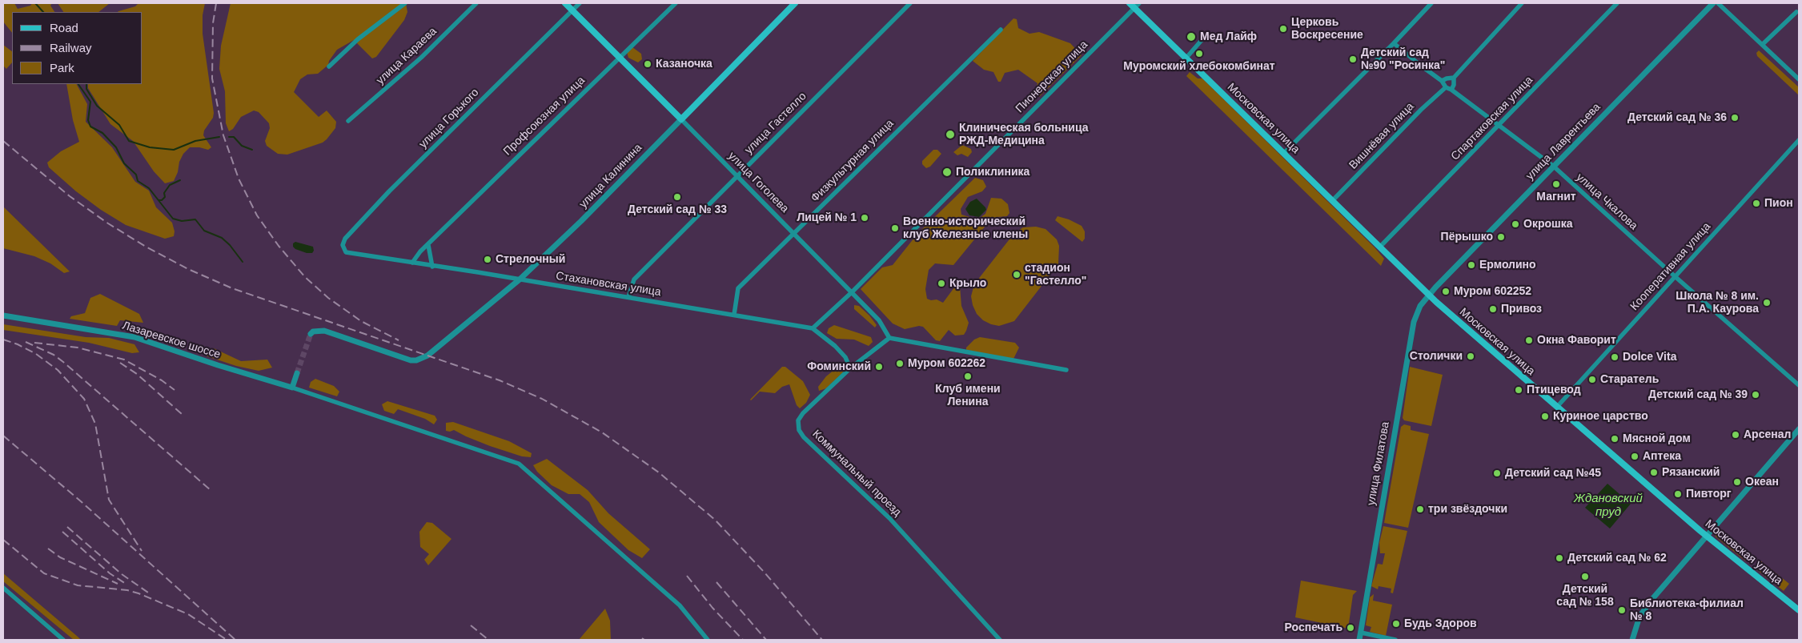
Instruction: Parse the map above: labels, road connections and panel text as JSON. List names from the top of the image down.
{
  "streets": {
    "main road": ["Московская улица", "улица Калинина", "улица Гоголева"],
    "street": [
      "улица Караева",
      "Пионерская улица",
      "Профсоюзная улица",
      "улица Горького",
      "Спартаковская улица",
      "улица Гастелло",
      "Вишнёвая улица",
      "улица Лаврентьева",
      "Физкультурная улица",
      "улица Чкалова",
      "Кооперативная улица",
      "Стахановская улица",
      "Лазаревское шоссе",
      "улица Филатова",
      "Коммунальный проезд"
    ]
  },
  "crossings": [
    ["Пионерская улица", "Московская улица"],
    ["Пионерская улица", "улица Гоголева"],
    ["Пионерская улица", "Стахановская улица"],
    ["Профсоюзная улица", "улица Гоголева"],
    ["Профсоюзная улица", "Стахановская улица"],
    ["улица Горького", "улица Гоголева"],
    ["улица Горького", "Стахановская улица"],
    ["Московская улица", "Спартаковская улица"],
    ["Московская улица", "Вишнёвая улица"],
    ["Московская улица", "улица Лаврентьева"],
    ["Московская улица", "Кооперативная улица"],
    ["Московская улица", "улица Филатова"],
    ["Спартаковская улица", "улица Чкалова"],
    ["улица Гастелло", "улица Гоголева"],
    ["улица Гастелло", "Стахановская улица"],
    ["Вишнёвая улица", "улица Чкалова"],
    ["улица Лаврентьева", "улица Чкалова"],
    ["улица Лаврентьева", "улица Филатова"],
    ["Физкультурная улица", "улица Гоголева"],
    ["Физкультурная улица", "Стахановская улица"],
    ["улица Калинина", "улица Гоголева"],
    ["улица Калинина", "Стахановская улица"],
    ["улица Гоголева", "Коммунальный проезд"],
    ["улица Чкалова", "Кооперативная улица"],
    ["Стахановская улица", "Коммунальный проезд"]
  ],
  "water": ["Ждановский пруд"],
  "places": [
    "Церковь Воскресение",
    "Мед Лайф",
    "Муромский хлебокомбинат",
    "Детский сад №90 \"Росинка\"",
    "Казаночка",
    "Детский сад № 36",
    "Клиническая больница РЖД-Медицина",
    "Поликлиника",
    "Магнит",
    "Детский сад № 33",
    "Пион",
    "Лицей № 1",
    "Окрошка",
    "Военно-исторический клуб Железные клены",
    "Пёрышко",
    "Стрелочный",
    "Ермолино",
    "стадион \"Гастелло\"",
    "Крыло",
    "Муром 602252",
    "Школа № 8 им. П.А. Каурова",
    "Привоз",
    "Окна Фаворит",
    "Столички",
    "Dolce Vita",
    "Муром 602262",
    "Фоминский",
    "Клуб имени Ленина",
    "Старатель",
    "Птицевод",
    "Детский сад № 39",
    "Куриное царство",
    "Арсенал",
    "Мясной дом",
    "Аптека",
    "Рязанский",
    "Детский сад №45",
    "Океан",
    "Пивторг",
    "три звёздочки",
    "Детский сад № 62",
    "Детский сад № 158",
    "Библиотека-филиал № 8",
    "Будь Здоров",
    "Роспечать"
  ],
  "legend": ["Road", "Railway", "Park"]
}
